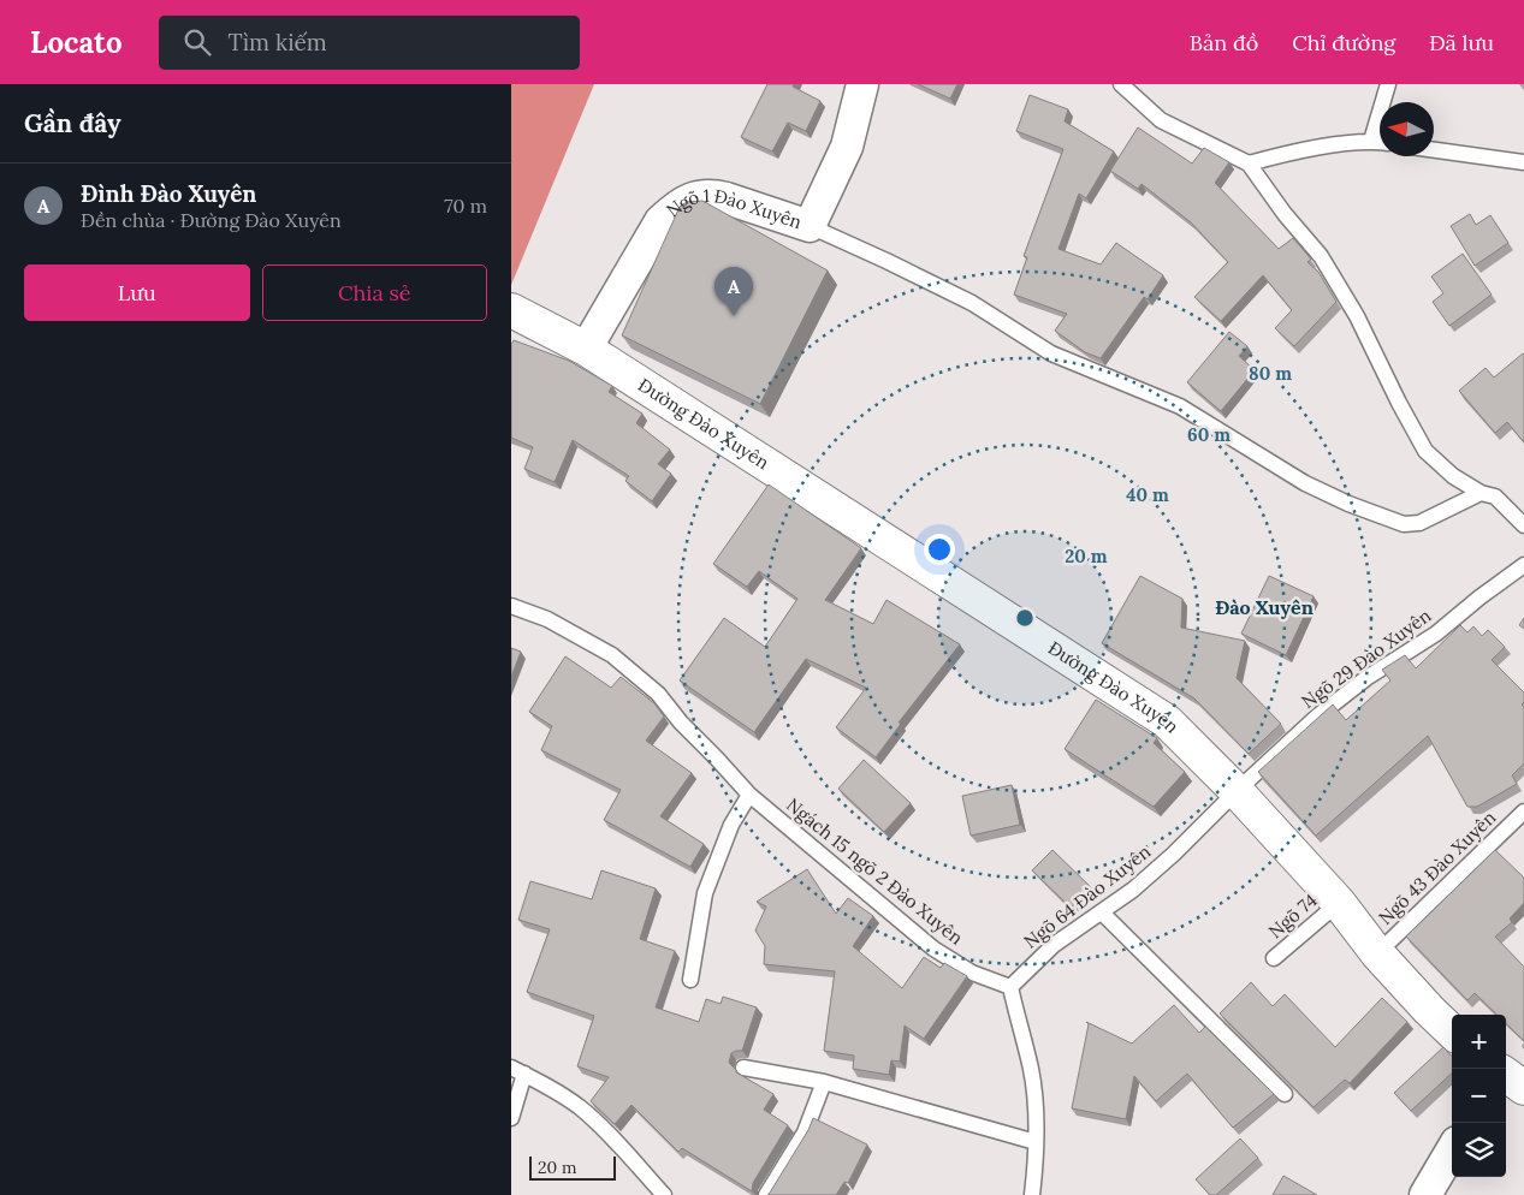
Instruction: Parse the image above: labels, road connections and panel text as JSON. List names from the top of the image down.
{
  "streets": {
    "street": ["Ngõ 1 Đào Xuyên", "Đường Đào Xuyên"],
    "lane": [
      "Ngõ 29 Đào Xuyên",
      "Ngõ 43 Đào Xuyên",
      "Ngách 15 ngõ 2 Đào Xuyên",
      "Ngõ 64 Đào Xuyên",
      "Ngõ 74"
    ]
  },
  "crossings": [
    ["Ngõ 1 Đào Xuyên", "Đường Đào Xuyên"],
    ["Đường Đào Xuyên", "Ngõ 29 Đào Xuyên"],
    ["Đường Đào Xuyên", "Ngõ 43 Đào Xuyên"],
    ["Đường Đào Xuyên", "Ngõ 64 Đào Xuyên"],
    ["Đường Đào Xuyên", "Ngõ 74"],
    ["Ngõ 29 Đào Xuyên", "Ngõ 64 Đào Xuyên"],
    ["Ngách 15 ngõ 2 Đào Xuyên", "Ngõ 64 Đào Xuyên"]
  ],
  "districts": ["Đào Xuyên"],
  "scale_bar": "20 m",
  "north": "left",
  "page": {
    "header": "Locato",
    "search": "Tìm kiếm",
    "nav": ["Bản đồ", "Chỉ đường", "Đã lưu"],
    "heading": "Gần đây",
    "list": [
      {
        "mark": "A",
        "name": "Đình Đào Xuyên",
        "note": "Đền chùa · Đường Đào Xuyên",
        "value": "70 m"
      }
    ],
    "buttons": ["Lưu", "Chia sẻ"],
    "pins": "A",
    "map_buttons": ["+", "−"],
    "scale": "20 m"
  },
  "rings": [
    "80 m",
    "60 m",
    "40 m",
    "20 m"
  ]
}
